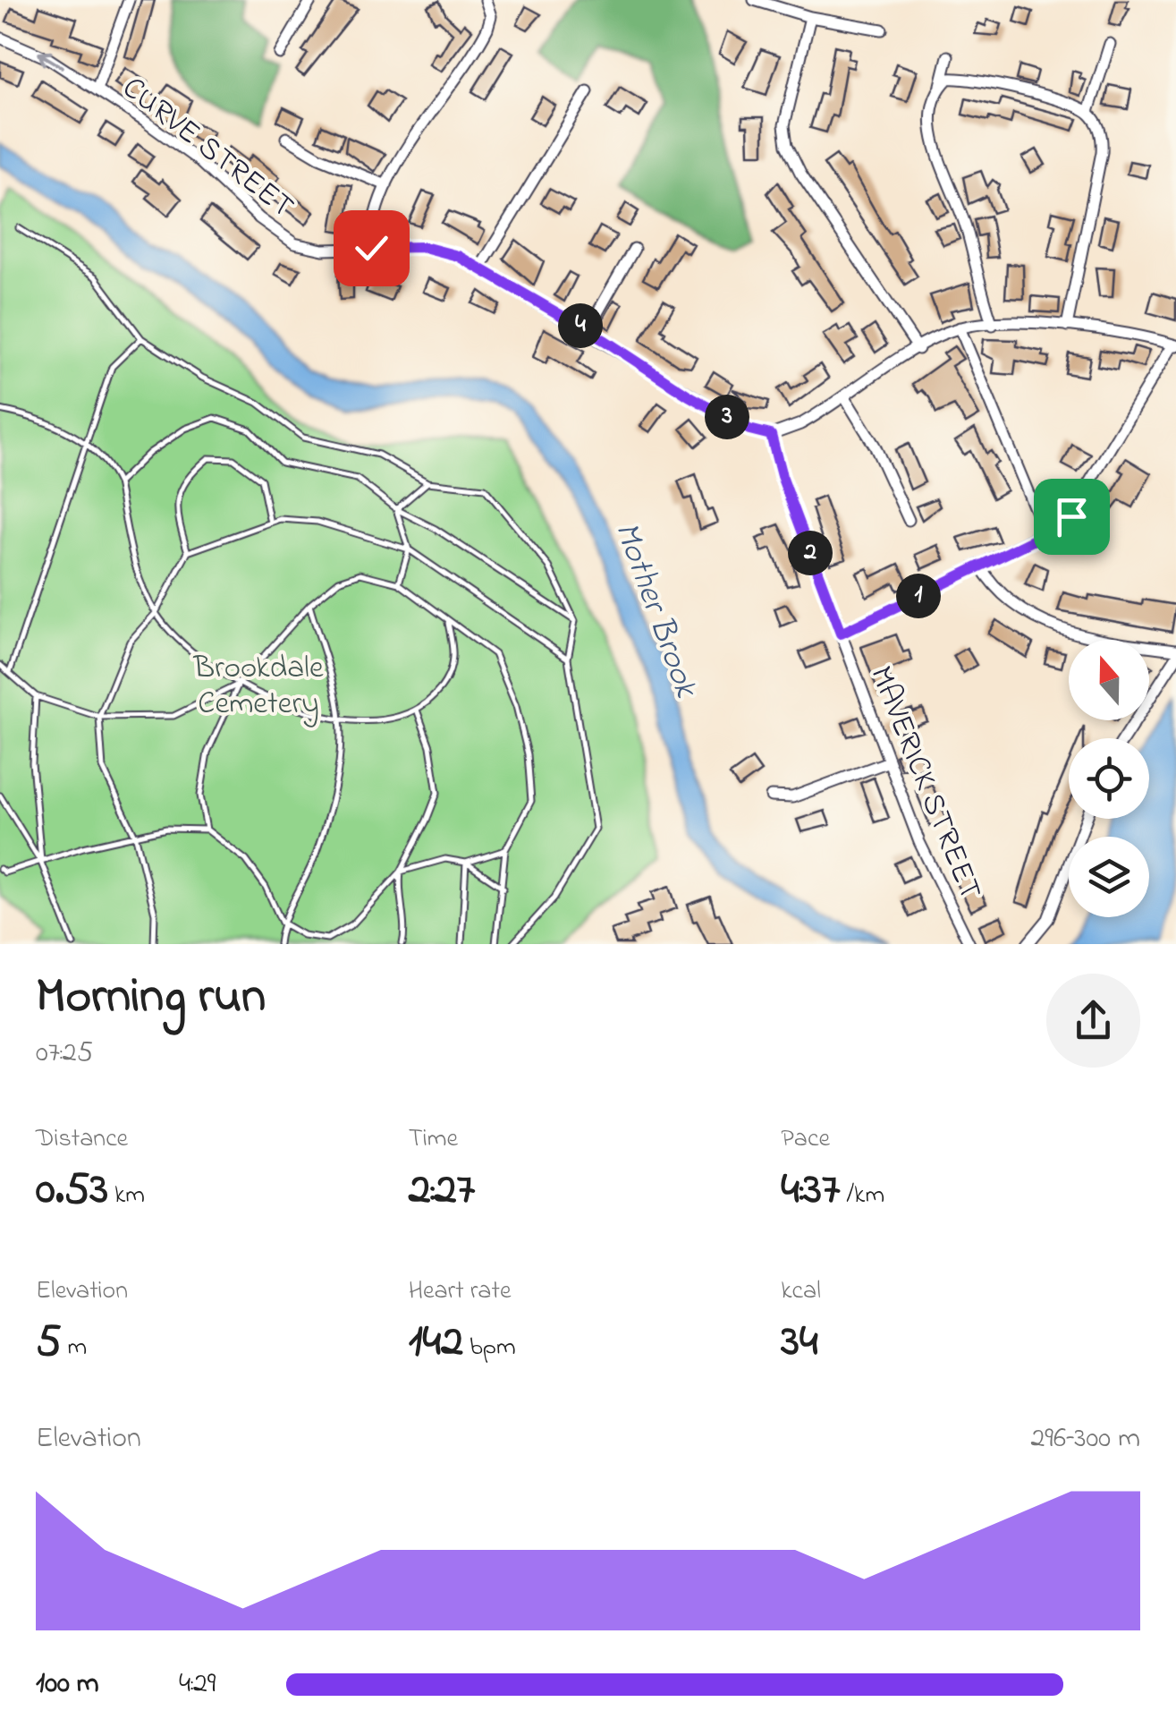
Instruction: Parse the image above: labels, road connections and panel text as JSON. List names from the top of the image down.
{
  "streets": {
    "street": ["CURVE STREET", "MAVERICK STREET"]
  },
  "crossings": [
    ["CURVE STREET", "MAVERICK STREET"]
  ],
  "water": ["Mother Brook"],
  "parks": ["Brookdale Cemetery"],
  "north": "top",
  "page": {
    "pins": [
      "4",
      "3",
      "2",
      "1"
    ],
    "heading": ["Morning run", "07:25"],
    "stats": [
      ["Distance", "0.53 km"],
      ["Time", "2:27"],
      ["Pace", "4:37 /km"],
      ["Elevation", "5 m"],
      ["Heart rate", "142 bpm"],
      ["kcal", "34"]
    ],
    "chart": ["Elevation", "296–300 m"],
    "list": [
      {
        "name": "100 m",
        "note": "4:29"
      }
    ]
  }
}
